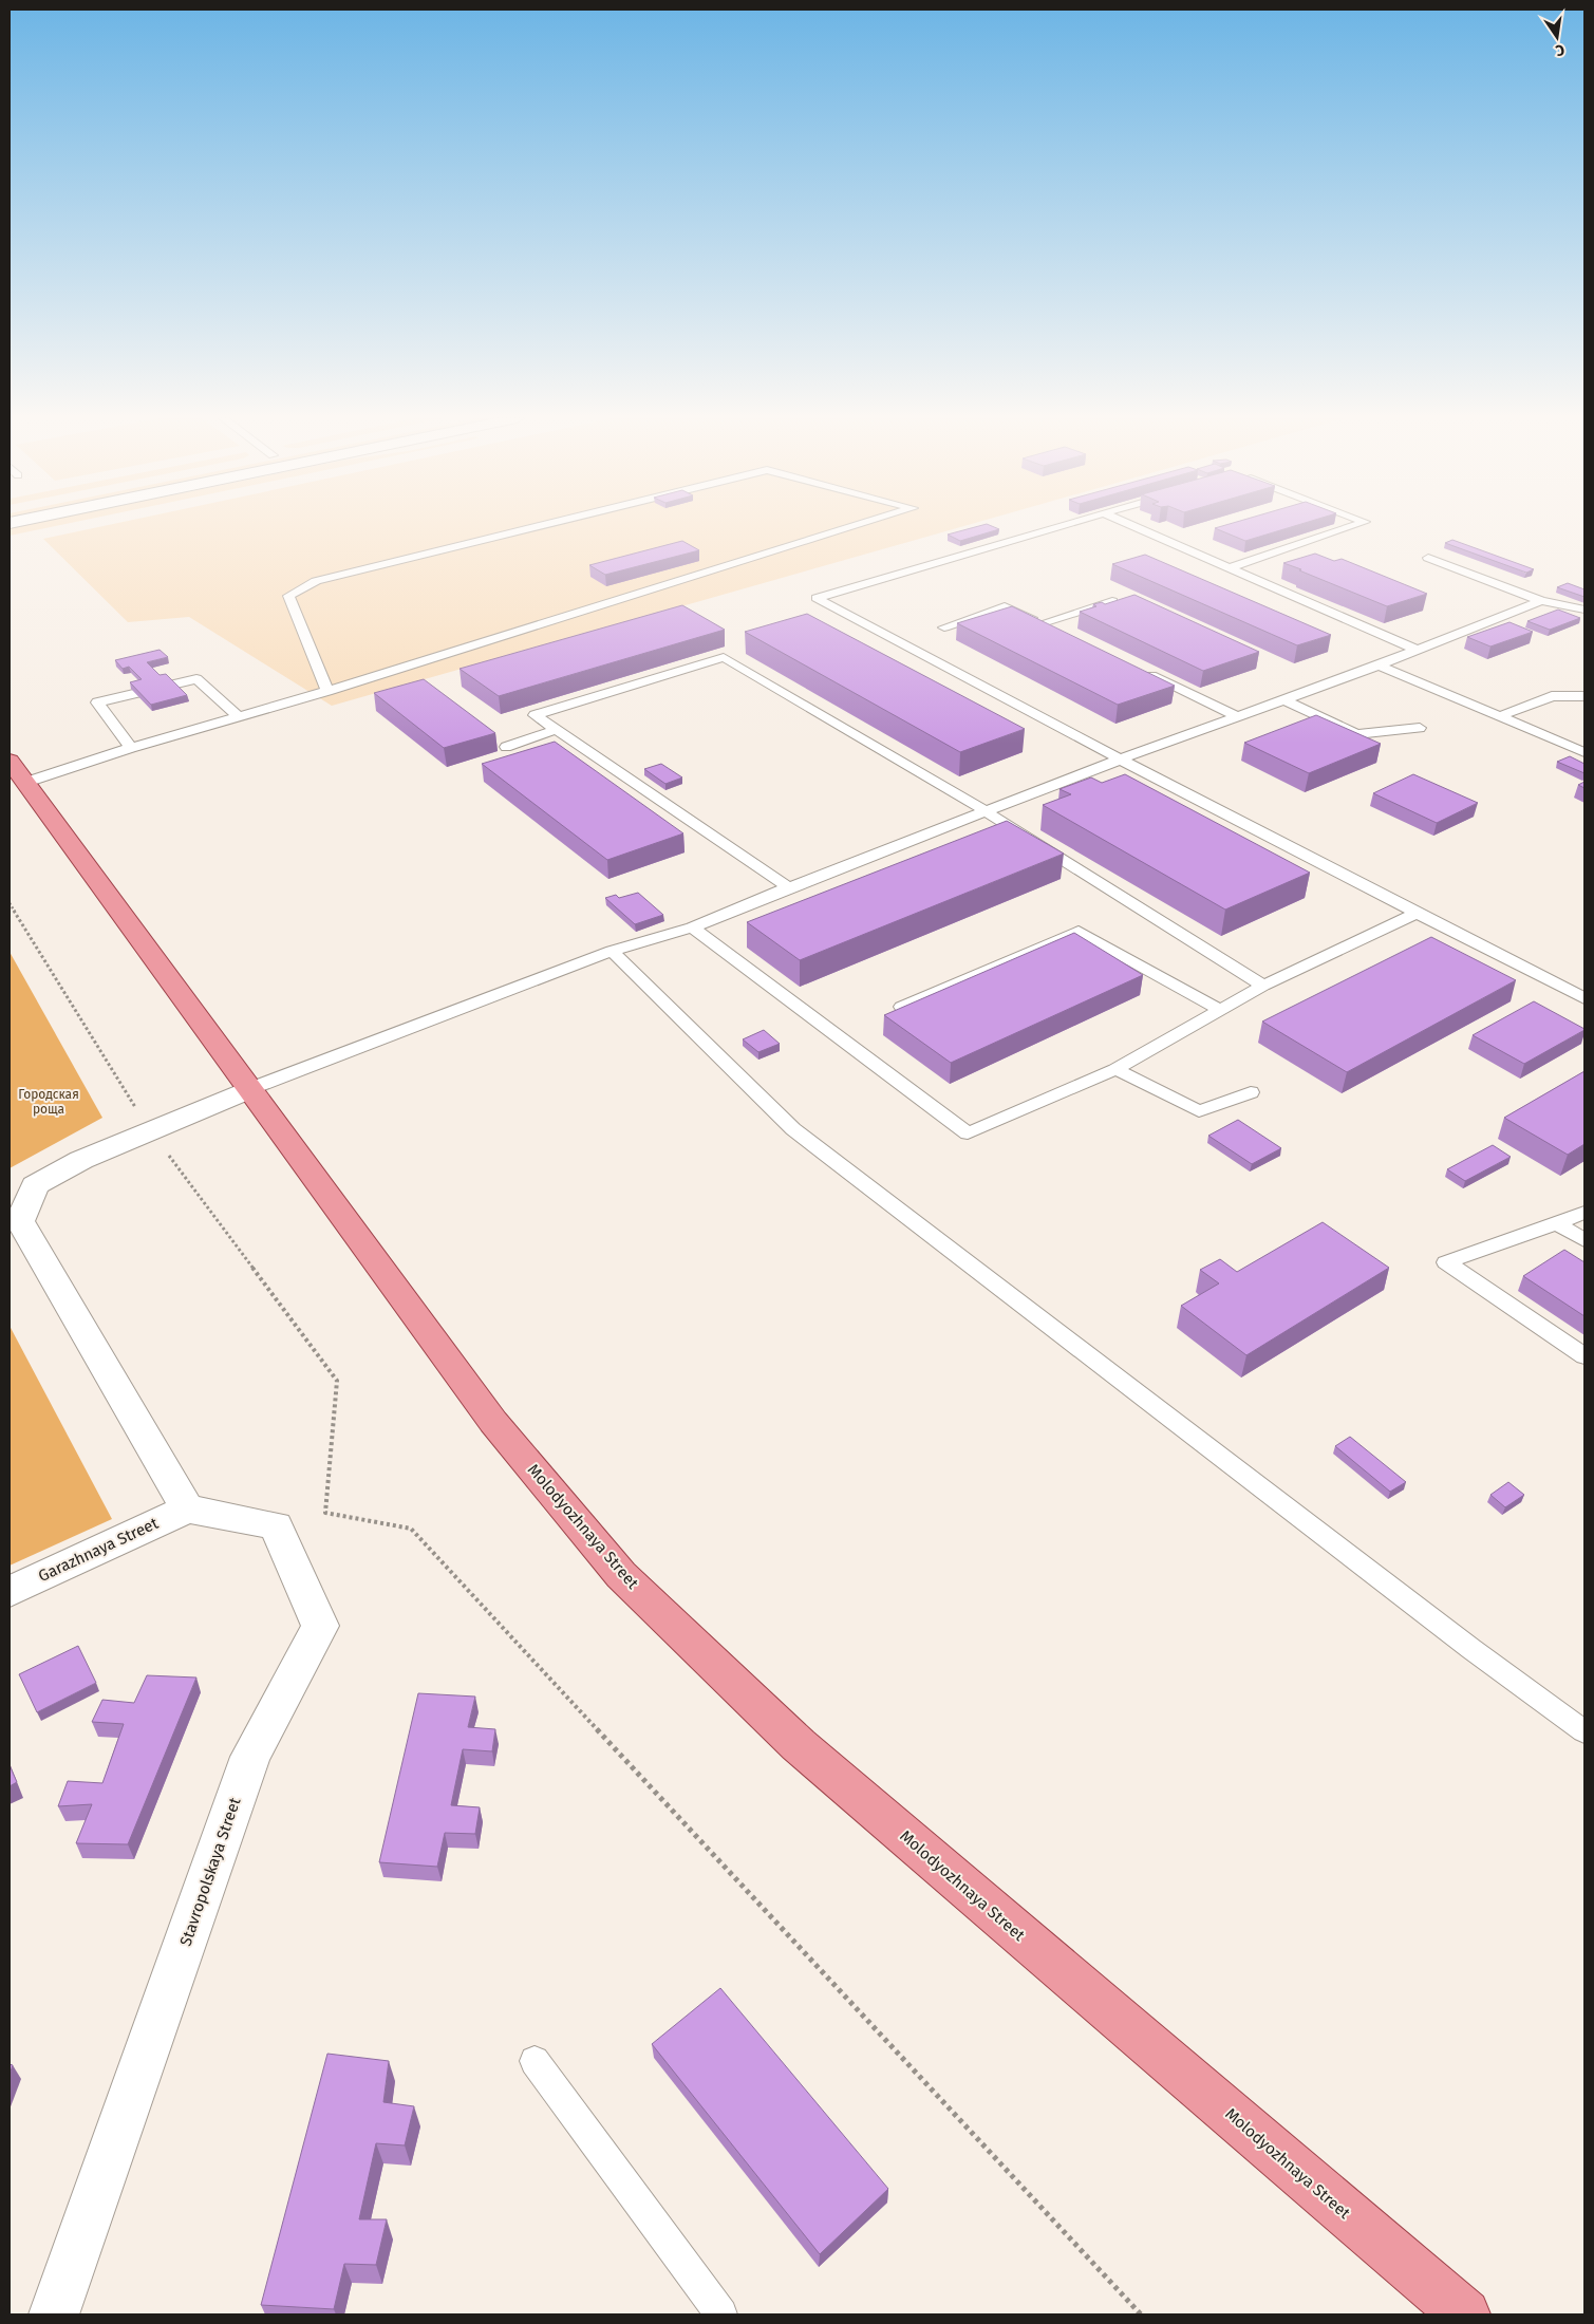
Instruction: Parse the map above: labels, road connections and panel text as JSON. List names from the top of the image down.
{
  "streets": {
    "main road": ["Molodyozhnaya Street"],
    "street": ["Garazhnaya Street", "Stavropolskaya Street"]
  },
  "crossings": [
    ["Garazhnaya Street", "Stavropolskaya Street"]
  ],
  "parks": ["Городская роща"],
  "north": "bottom"
}
